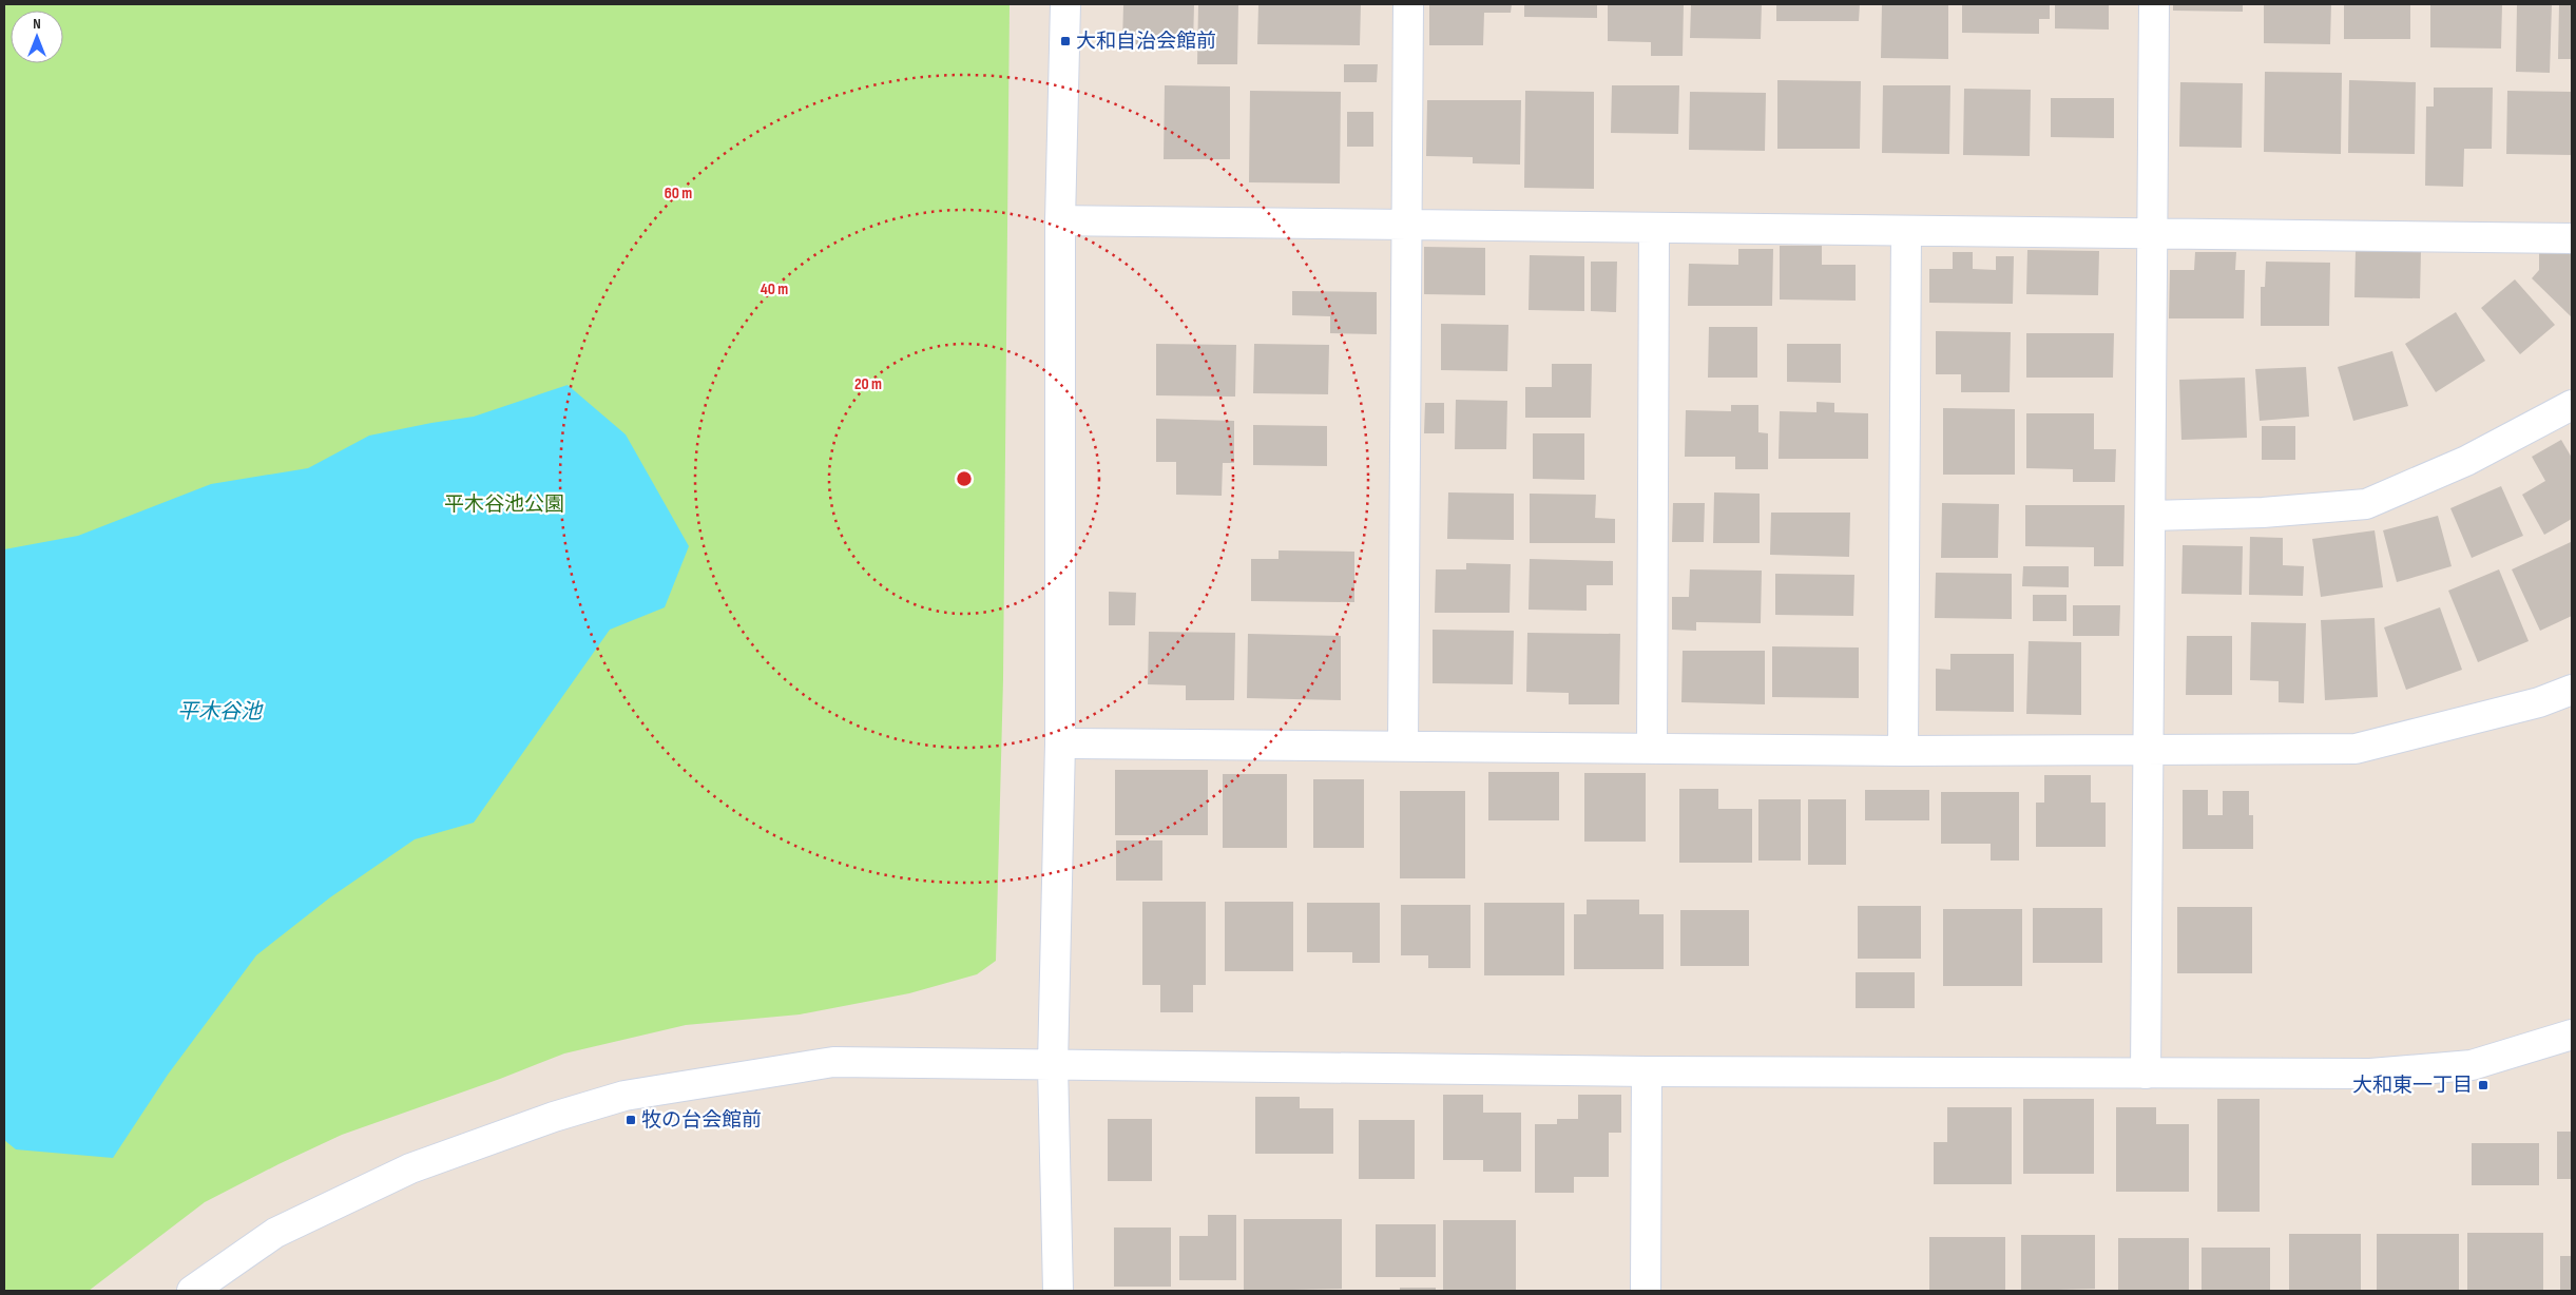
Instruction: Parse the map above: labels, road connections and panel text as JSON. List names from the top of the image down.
{
  "water": ["平木谷池"],
  "parks": ["平木谷池公園"],
  "places": {
    "transit": ["大和自治会館前", "大和東一丁目", "牧の台会館前"]
  },
  "north": "top",
  "rings": ["60 m", "40 m", "20 m"]
}
